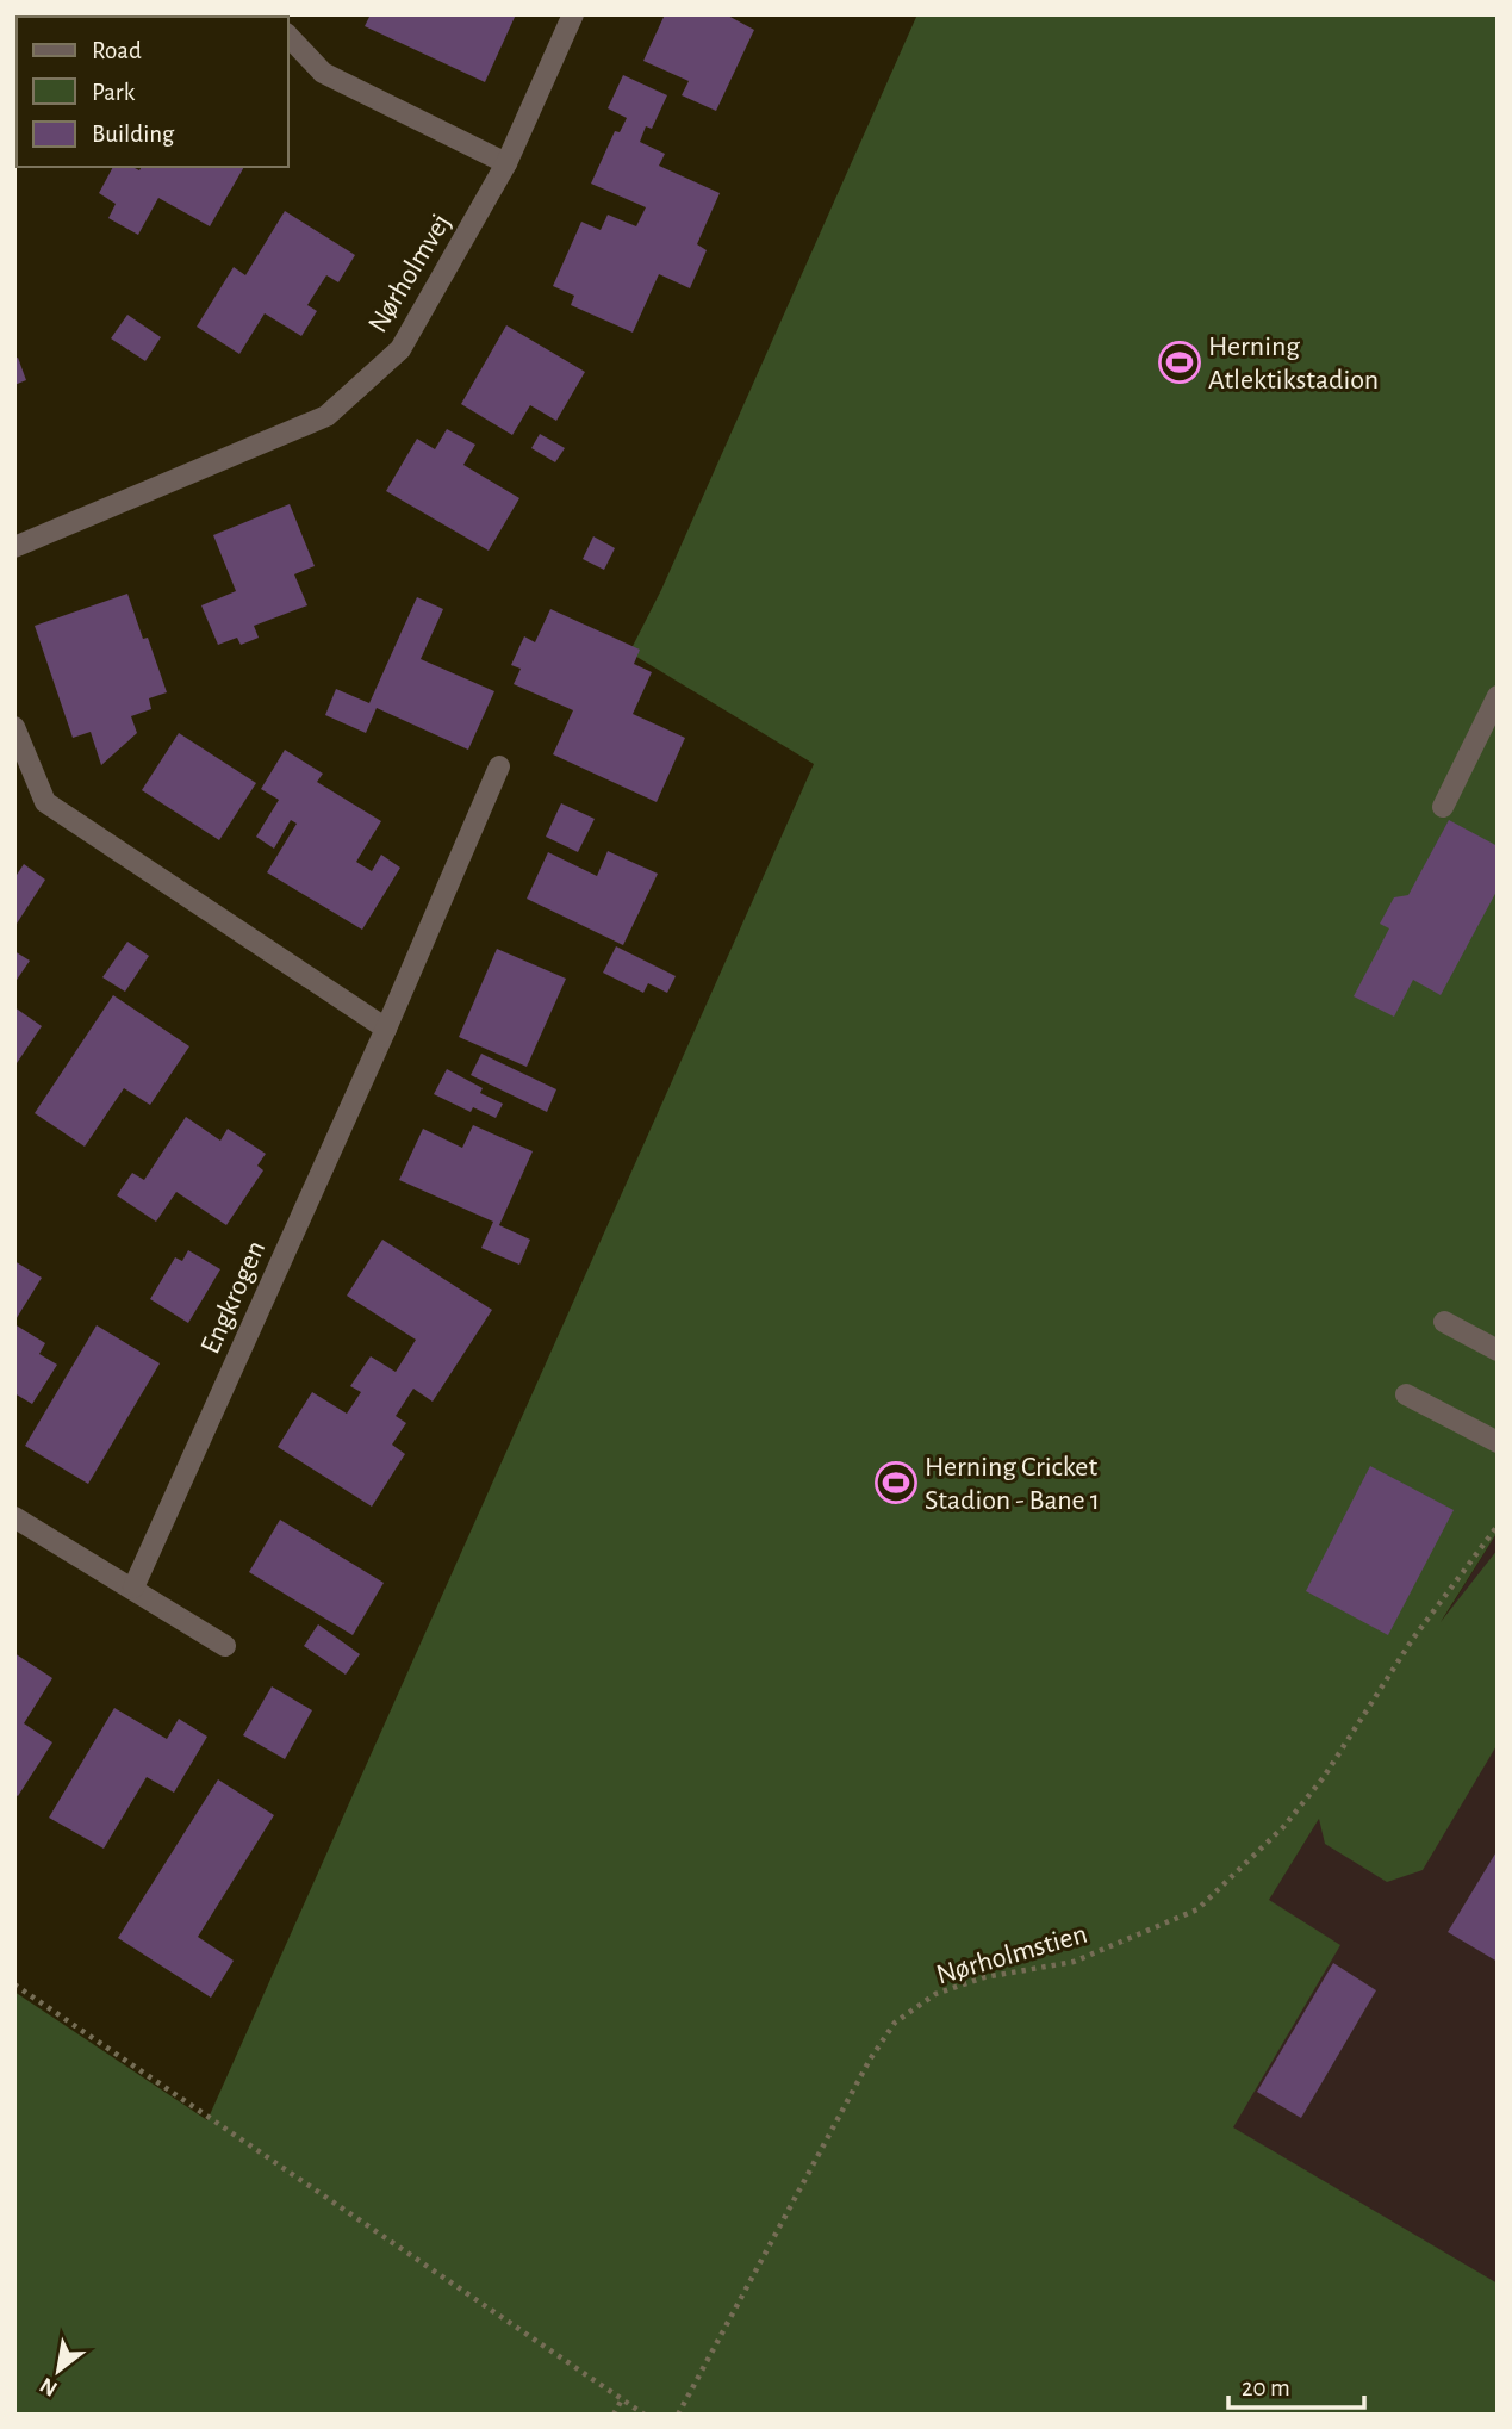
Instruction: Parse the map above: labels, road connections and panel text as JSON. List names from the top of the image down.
{
  "streets": {
    "street": ["Nørholmvej", "Engkrogen"],
    "path": ["Nørholmstien"]
  },
  "places": {
    "sports": ["Herning Atlektikstadion", "Herning Cricket Stadion - Bane 1"]
  },
  "legend": ["Road", "Park", "Building"],
  "scale_bar": "20 m",
  "north": "bottom left"
}
